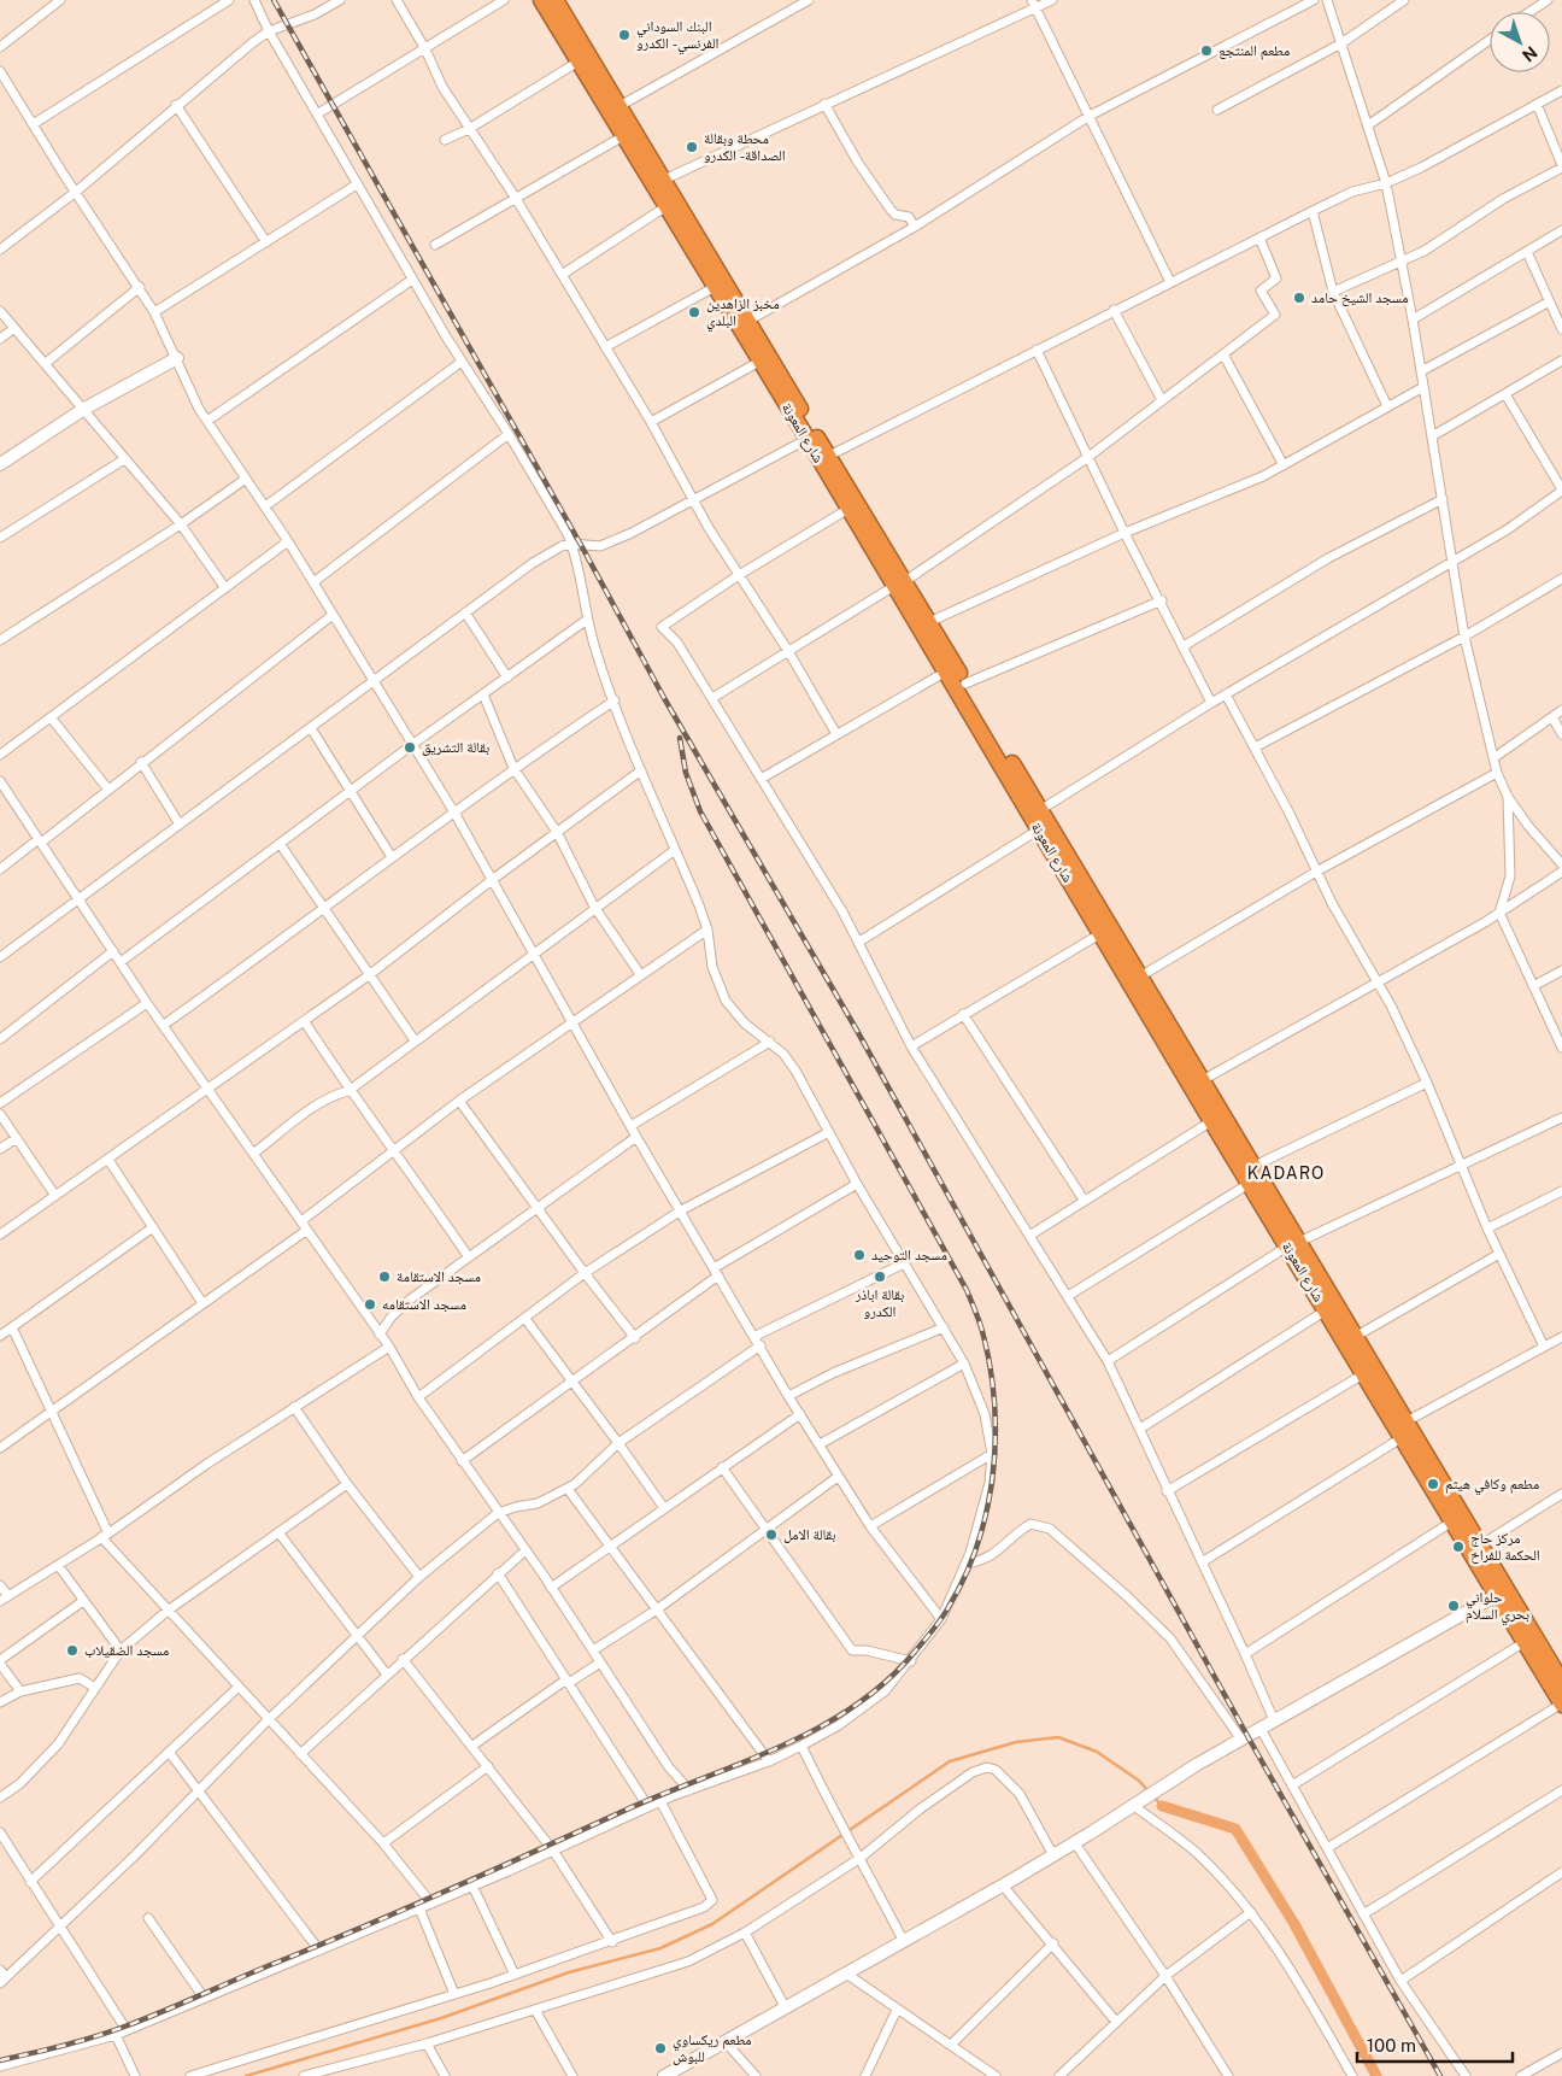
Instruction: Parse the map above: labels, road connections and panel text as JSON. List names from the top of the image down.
{
  "streets": {
    "highway": ["شارع المعونة"]
  },
  "districts": ["KADARO"],
  "places": [
    "البنك السوداني الفرنسي - الكدرو",
    "مطعم المنتجع",
    "محطة وبقالة الصداقة - الكدرو",
    "مسجد الشيخ حامد",
    "مخبز الزاهدين البلدي",
    "بقالة التشريق",
    "مسجد التوحيد",
    "مسجد الاستقامة",
    "بقالة اباذر الكدرو",
    "مسجد الاستقامه",
    "مطعم وكافي هيثم",
    "بقالة الامل",
    "مركز حاج الحكمة للفراخ",
    "حلواني بحري السلام",
    "مسجد الضقيلاب",
    "مطعم ريكساوي للبوش"
  ],
  "scale_bar": "100 m",
  "north": "bottom right"
}
